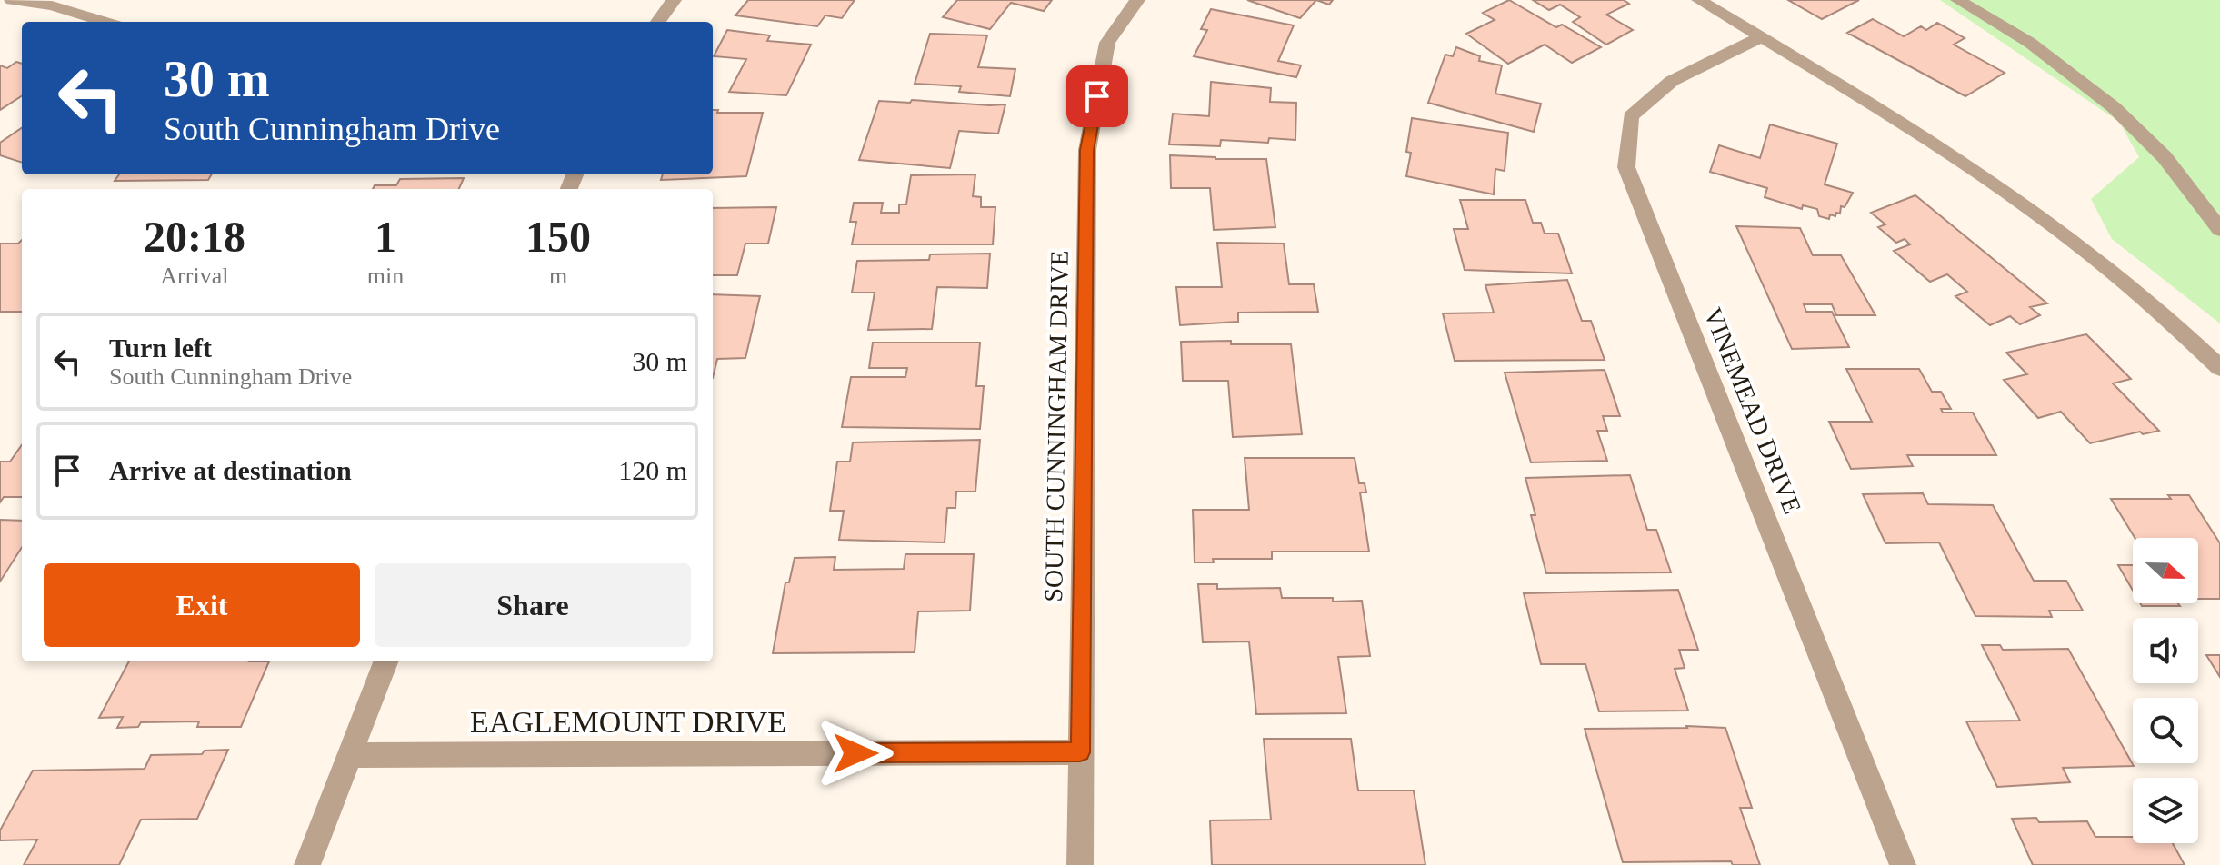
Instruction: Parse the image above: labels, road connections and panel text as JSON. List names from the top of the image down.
{
  "streets": {
    "street": ["VINEMEAD DRIVE", "SOUTH CUNNINGHAM DRIVE", "EAGLEMOUNT DRIVE"]
  },
  "crossings": [
    ["SOUTH CUNNINGHAM DRIVE", "EAGLEMOUNT DRIVE"]
  ],
  "north": "right",
  "page": {
    "turn": ["30 m", "South Cunningham Drive"],
    "eta": [
      "20:18",
      "Arrival",
      "1",
      "min",
      "150",
      "m"
    ],
    "list": [
      {
        "name": "Turn left",
        "note": "South Cunningham Drive",
        "value": "30 m"
      },
      {
        "name": "Arrive at destination",
        "value": "120 m"
      }
    ],
    "buttons": ["Exit", "Share"]
  }
}
